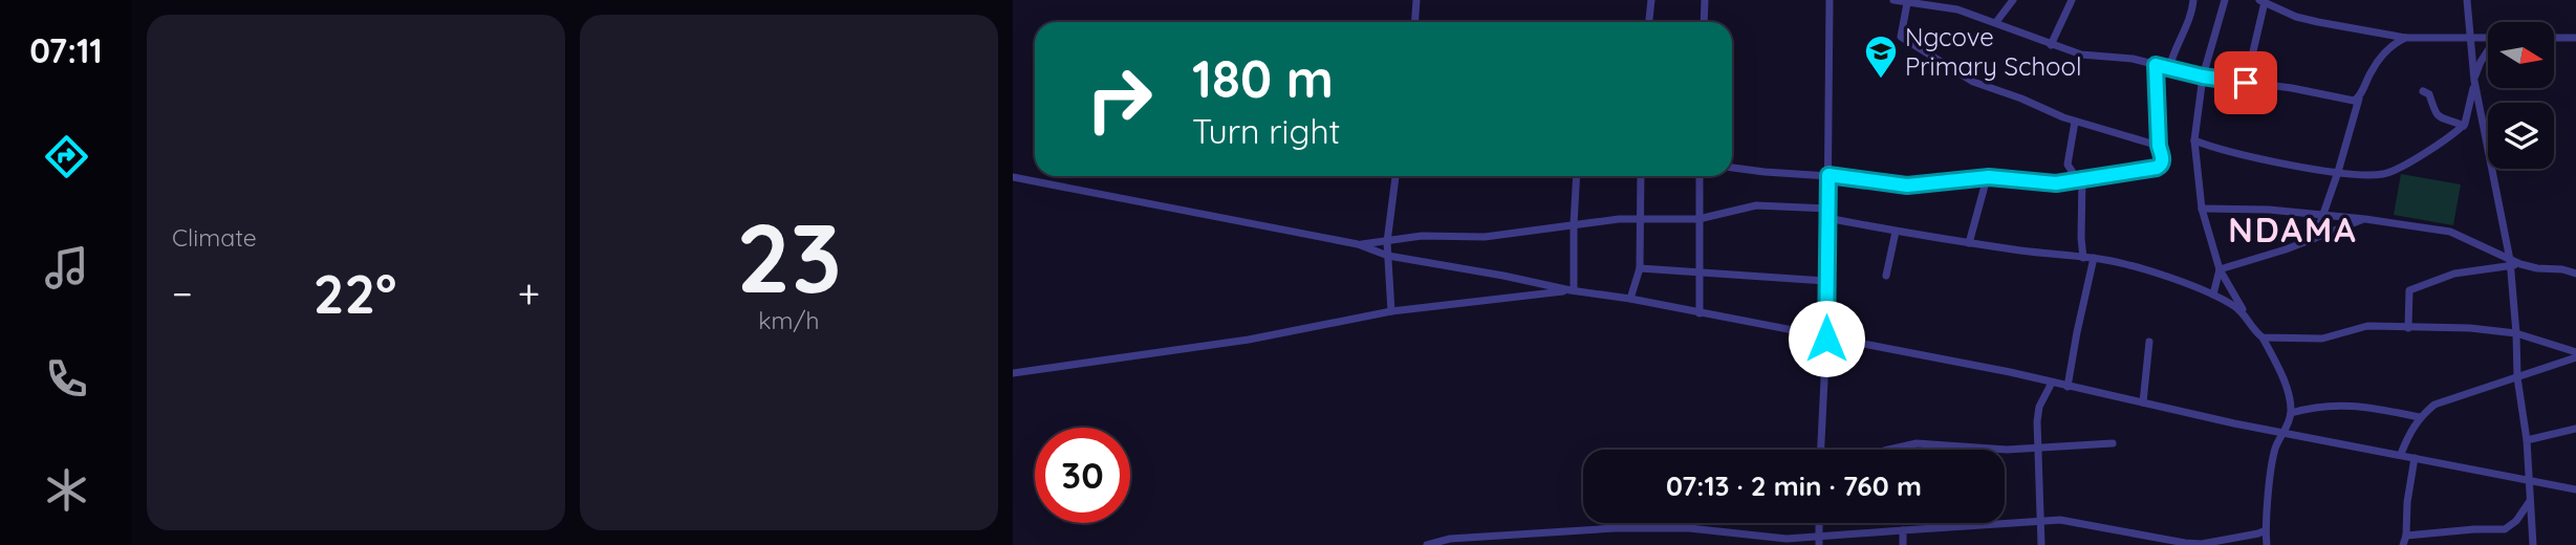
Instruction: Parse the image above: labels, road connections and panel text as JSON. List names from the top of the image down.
{
  "districts": ["NDAMA"],
  "places": {
    "school or university": ["Ngcove Primary School"]
  },
  "north": "right",
  "page": {
    "tabs": "07:11",
    "tile": [
      "Climate",
      ["23", "km/h"]
    ],
    "turn": ["180 m", "Turn right"],
    "heat": ["−", "22°", "+"],
    "limit": "30",
    "trip": "07:13 · 2 min · 760 m"
  }
}
